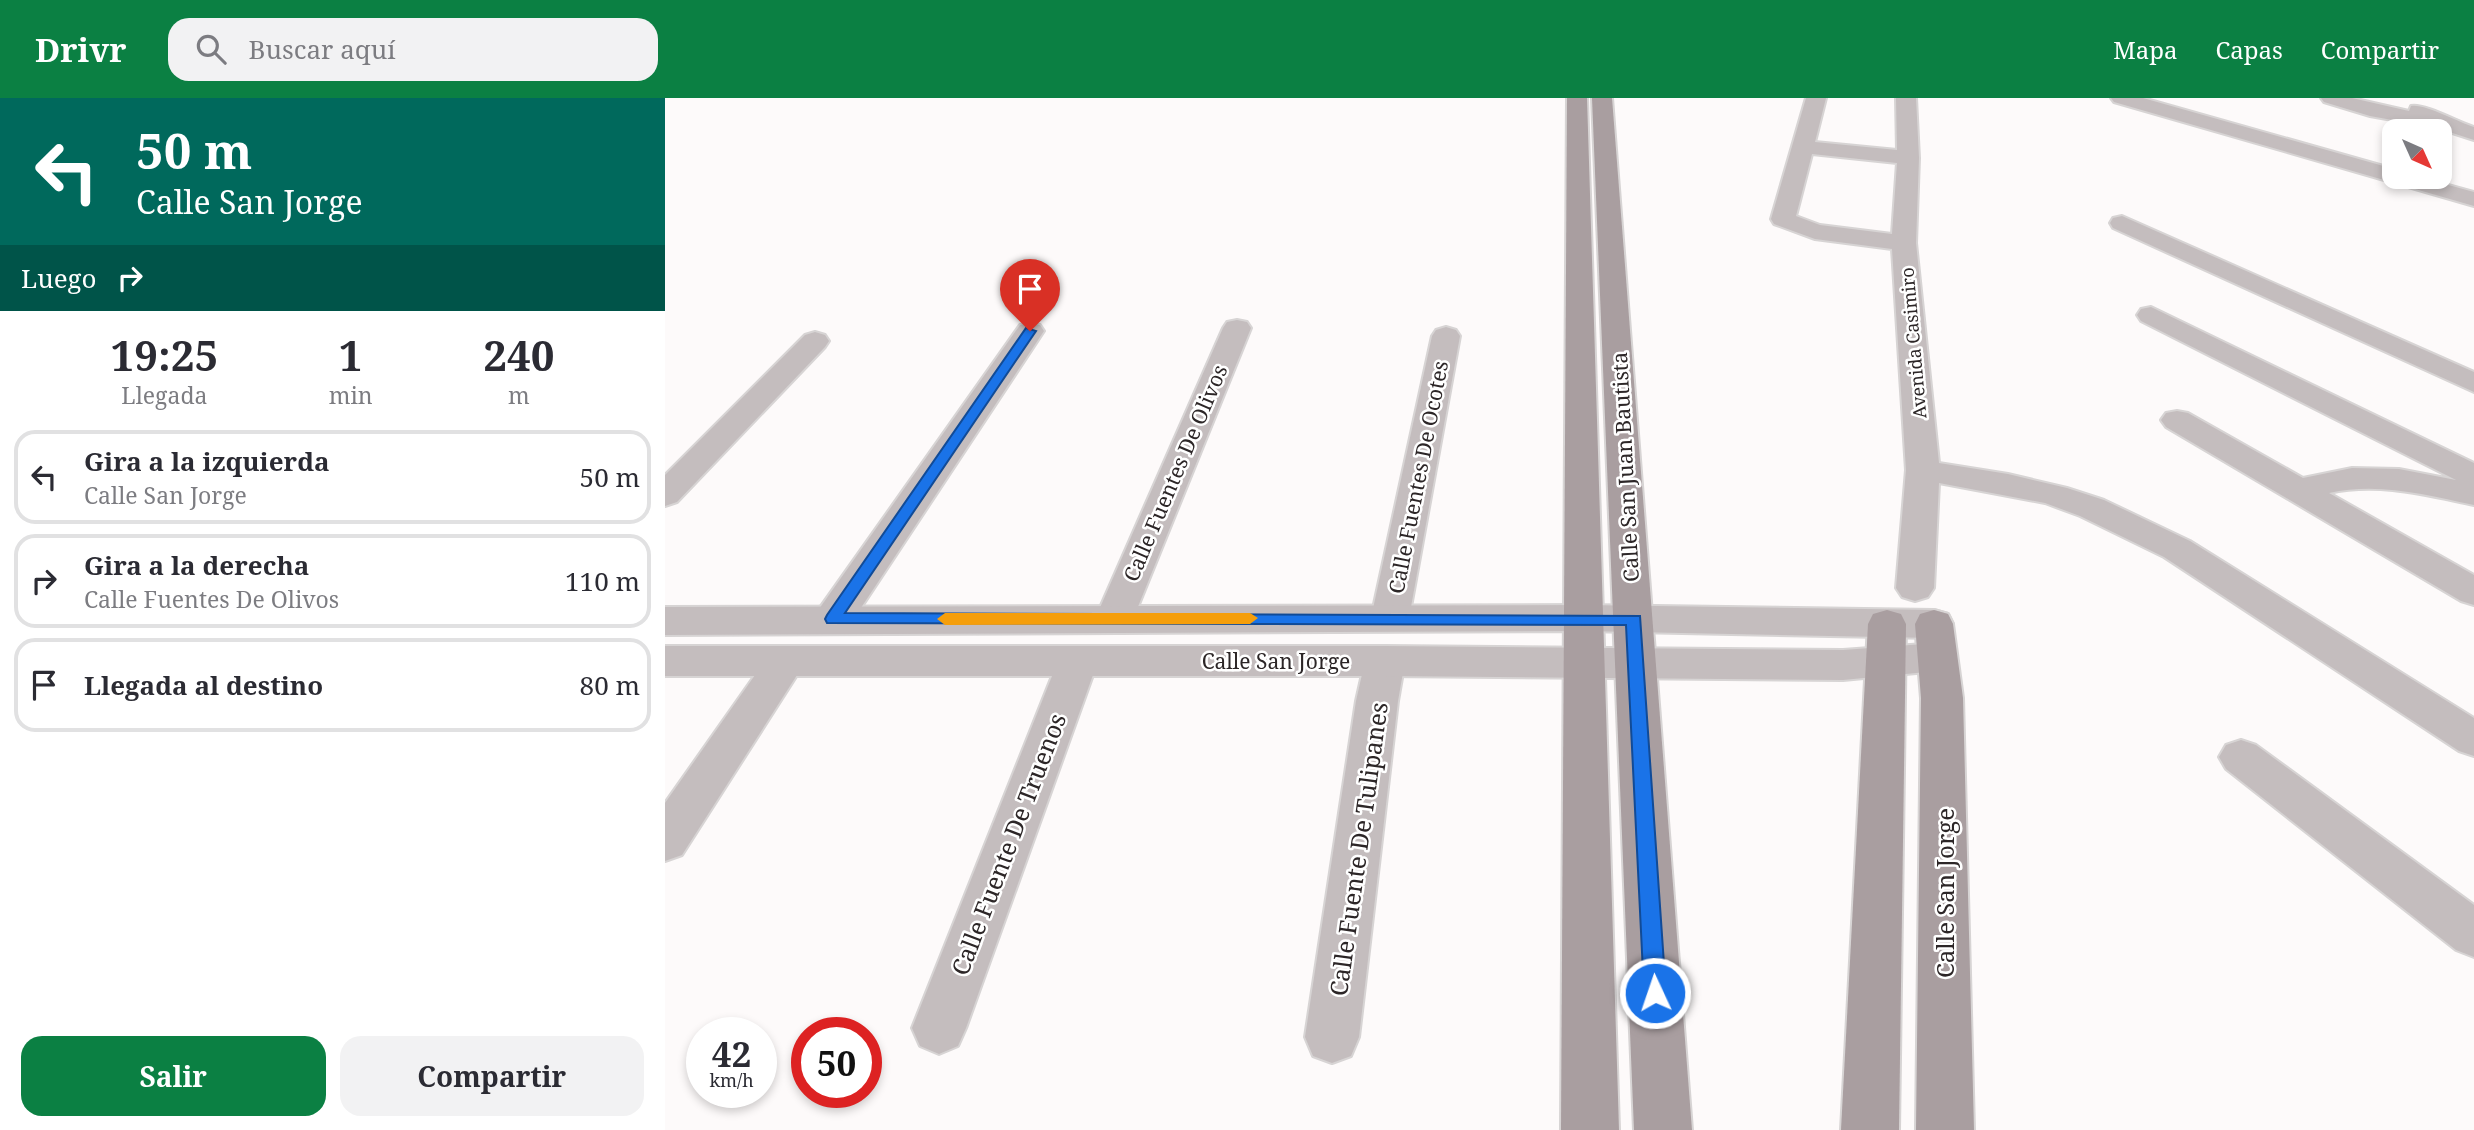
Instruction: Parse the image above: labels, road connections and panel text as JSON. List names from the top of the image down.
{
  "streets": {
    "main road": ["Calle San Juan Bautista", "Calle San Jorge"],
    "street": [
      "Avenida Casimiro",
      "Calle Fuentes De Olivos",
      "Calle Fuentes De Ocotes",
      "Calle Fuente De Truenos",
      "Calle Fuente De Tulipanes"
    ]
  },
  "crossings": [
    ["Avenida Casimiro", "Calle San Jorge"],
    ["Calle San Juan Bautista", "Calle San Jorge"],
    ["Calle Fuentes De Olivos", "Calle San Jorge"],
    ["Calle Fuentes De Ocotes", "Calle San Jorge"],
    ["Calle San Jorge", "Calle Fuente De Truenos"],
    ["Calle San Jorge", "Calle Fuente De Tulipanes"]
  ],
  "north": "bottom right",
  "page": {
    "header": "Drivr",
    "search": "Buscar aquí",
    "nav": ["Mapa", "Capas", "Compartir"],
    "turn": ["50 m", "Calle San Jorge"],
    "then": "Luego",
    "eta": [
      "19:25",
      "Llegada",
      "1",
      "min",
      "240",
      "m"
    ],
    "list": [
      {
        "name": "Gira a la izquierda",
        "note": "Calle San Jorge",
        "value": "50 m"
      },
      {
        "name": "Gira a la derecha",
        "note": "Calle Fuentes De Olivos",
        "value": "110 m"
      },
      {
        "name": "Llegada al destino",
        "value": "80 m"
      }
    ],
    "speed": "42 km/h",
    "limit": "50",
    "buttons": ["Salir", "Compartir"]
  }
}
